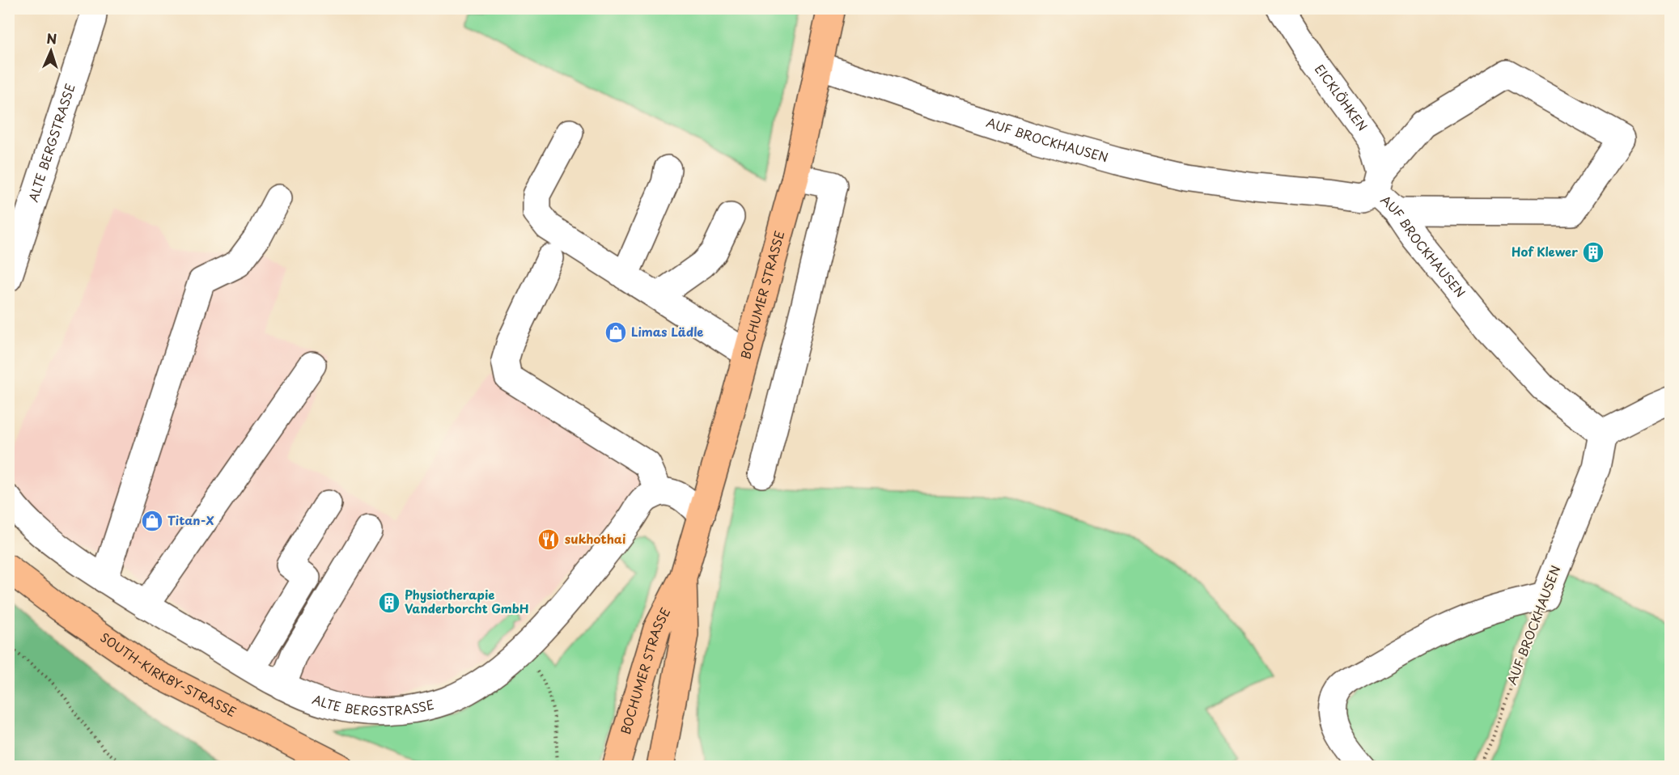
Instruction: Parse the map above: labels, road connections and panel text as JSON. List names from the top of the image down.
{
  "streets": {
    "main road": ["BOCHUMER STRASSE", "SOUTH-KIRKBY-STRASSE"],
    "street": ["EICKLÖHKEN", "AUF BROCKHAUSEN", "ALTE BERGSTRASSE"]
  },
  "crossings": [
    ["EICKLÖHKEN", "AUF BROCKHAUSEN"],
    ["AUF BROCKHAUSEN", "BOCHUMER STRASSE"]
  ],
  "places": {
    "building": ["Hof Klewer", "Physiotherapie Vanderborcht GmbH"],
    "shop": ["Limas Lädle", "Titan-X"],
    "restaurant": ["sukhothai"]
  },
  "north": "top"
}
